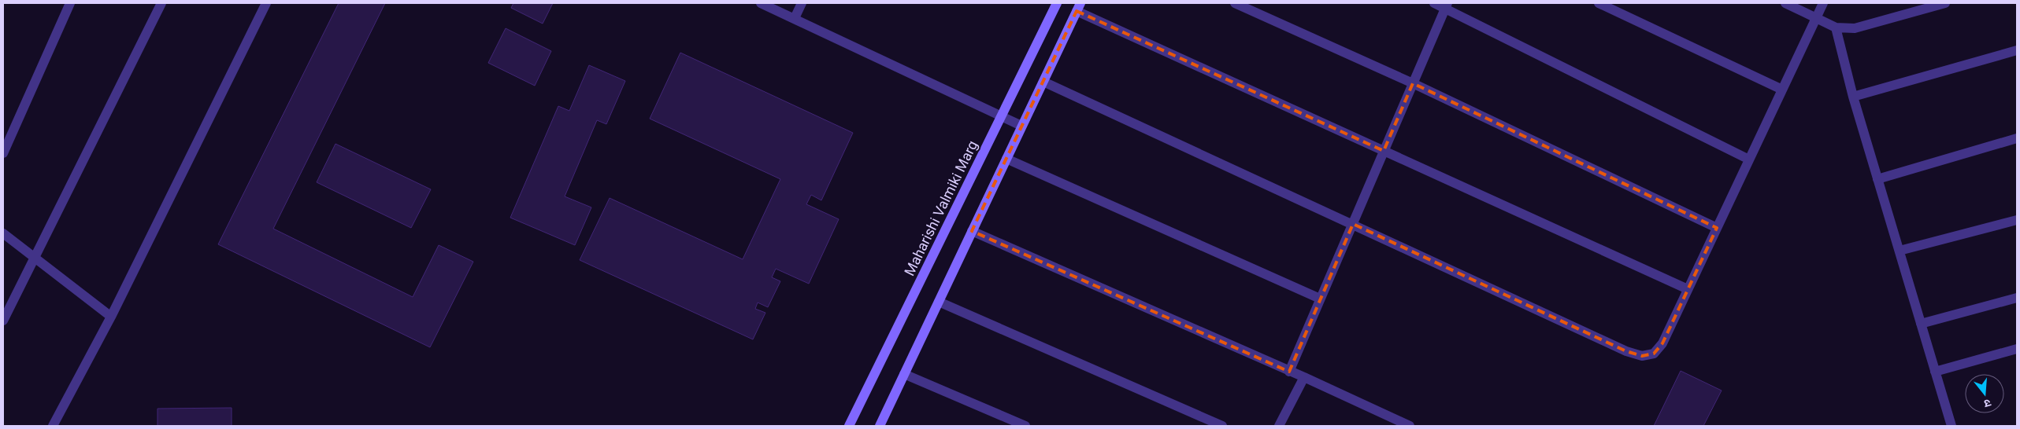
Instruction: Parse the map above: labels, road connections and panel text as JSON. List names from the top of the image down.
{
  "streets": {
    "street": ["Maharishi Valmiki Marg"]
  },
  "north": "bottom"
}
